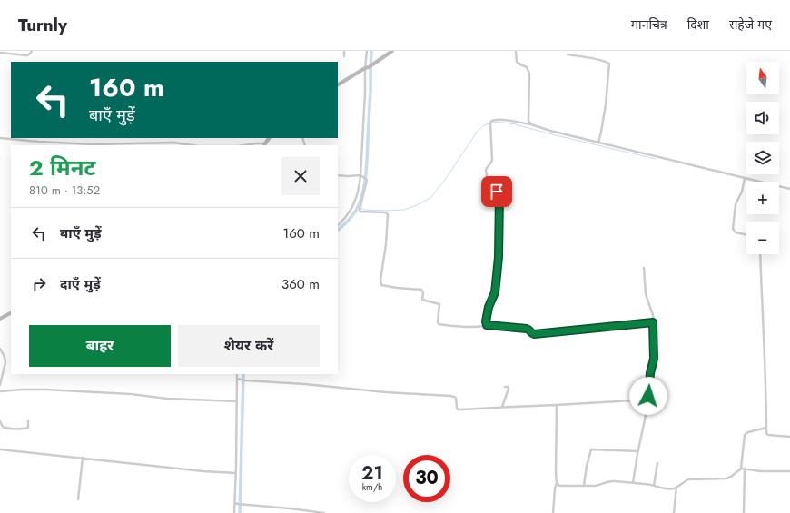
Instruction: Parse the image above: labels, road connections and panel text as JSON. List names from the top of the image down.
{
  "north": "top",
  "page": {
    "header": "Turnly",
    "nav": ["मानचित्र", "दिशा", "सहेजे गए"],
    "map_buttons": ["+", "−"],
    "turn": ["160 m", "बाएँ मुड़ें"],
    "heading": ["2 मिनट", "810 m · 13:52"],
    "list": [
      {
        "name": "बाएँ मुड़ें",
        "value": "160 m"
      },
      {
        "name": "दाएँ मुड़ें",
        "value": "360 m"
      }
    ],
    "buttons": ["बाहर", "शेयर करें"],
    "speed": "21 km/h",
    "limit": "30"
  }
}
